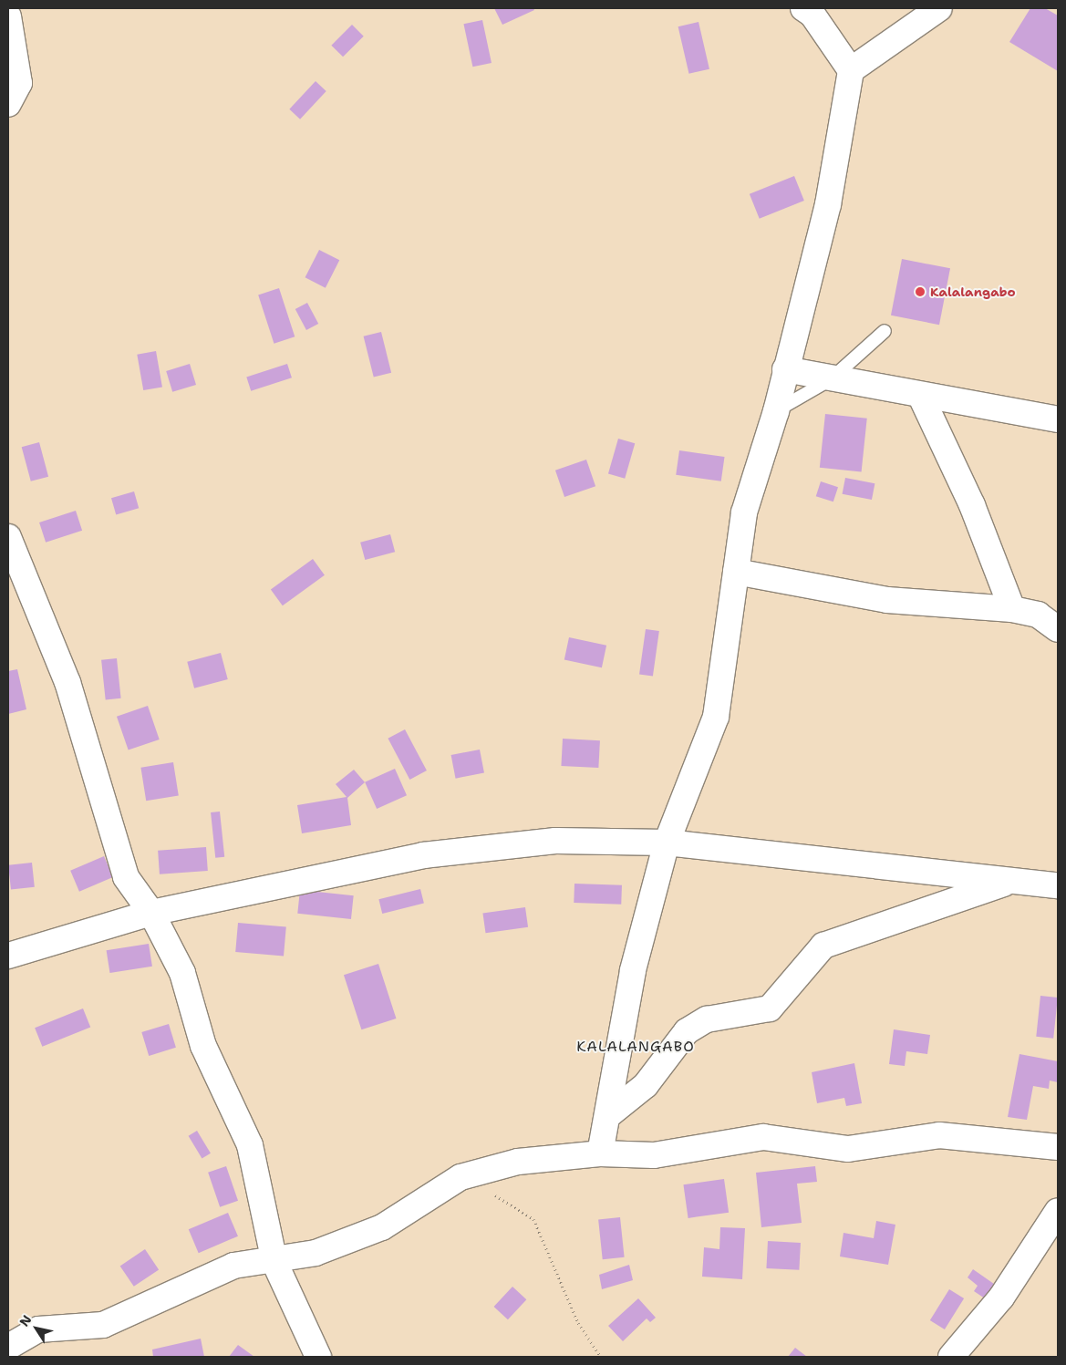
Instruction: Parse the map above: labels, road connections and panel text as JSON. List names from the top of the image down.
{
  "districts": ["KALALANGABO"],
  "places": ["Kalalangabo"],
  "north": "top left"
}
